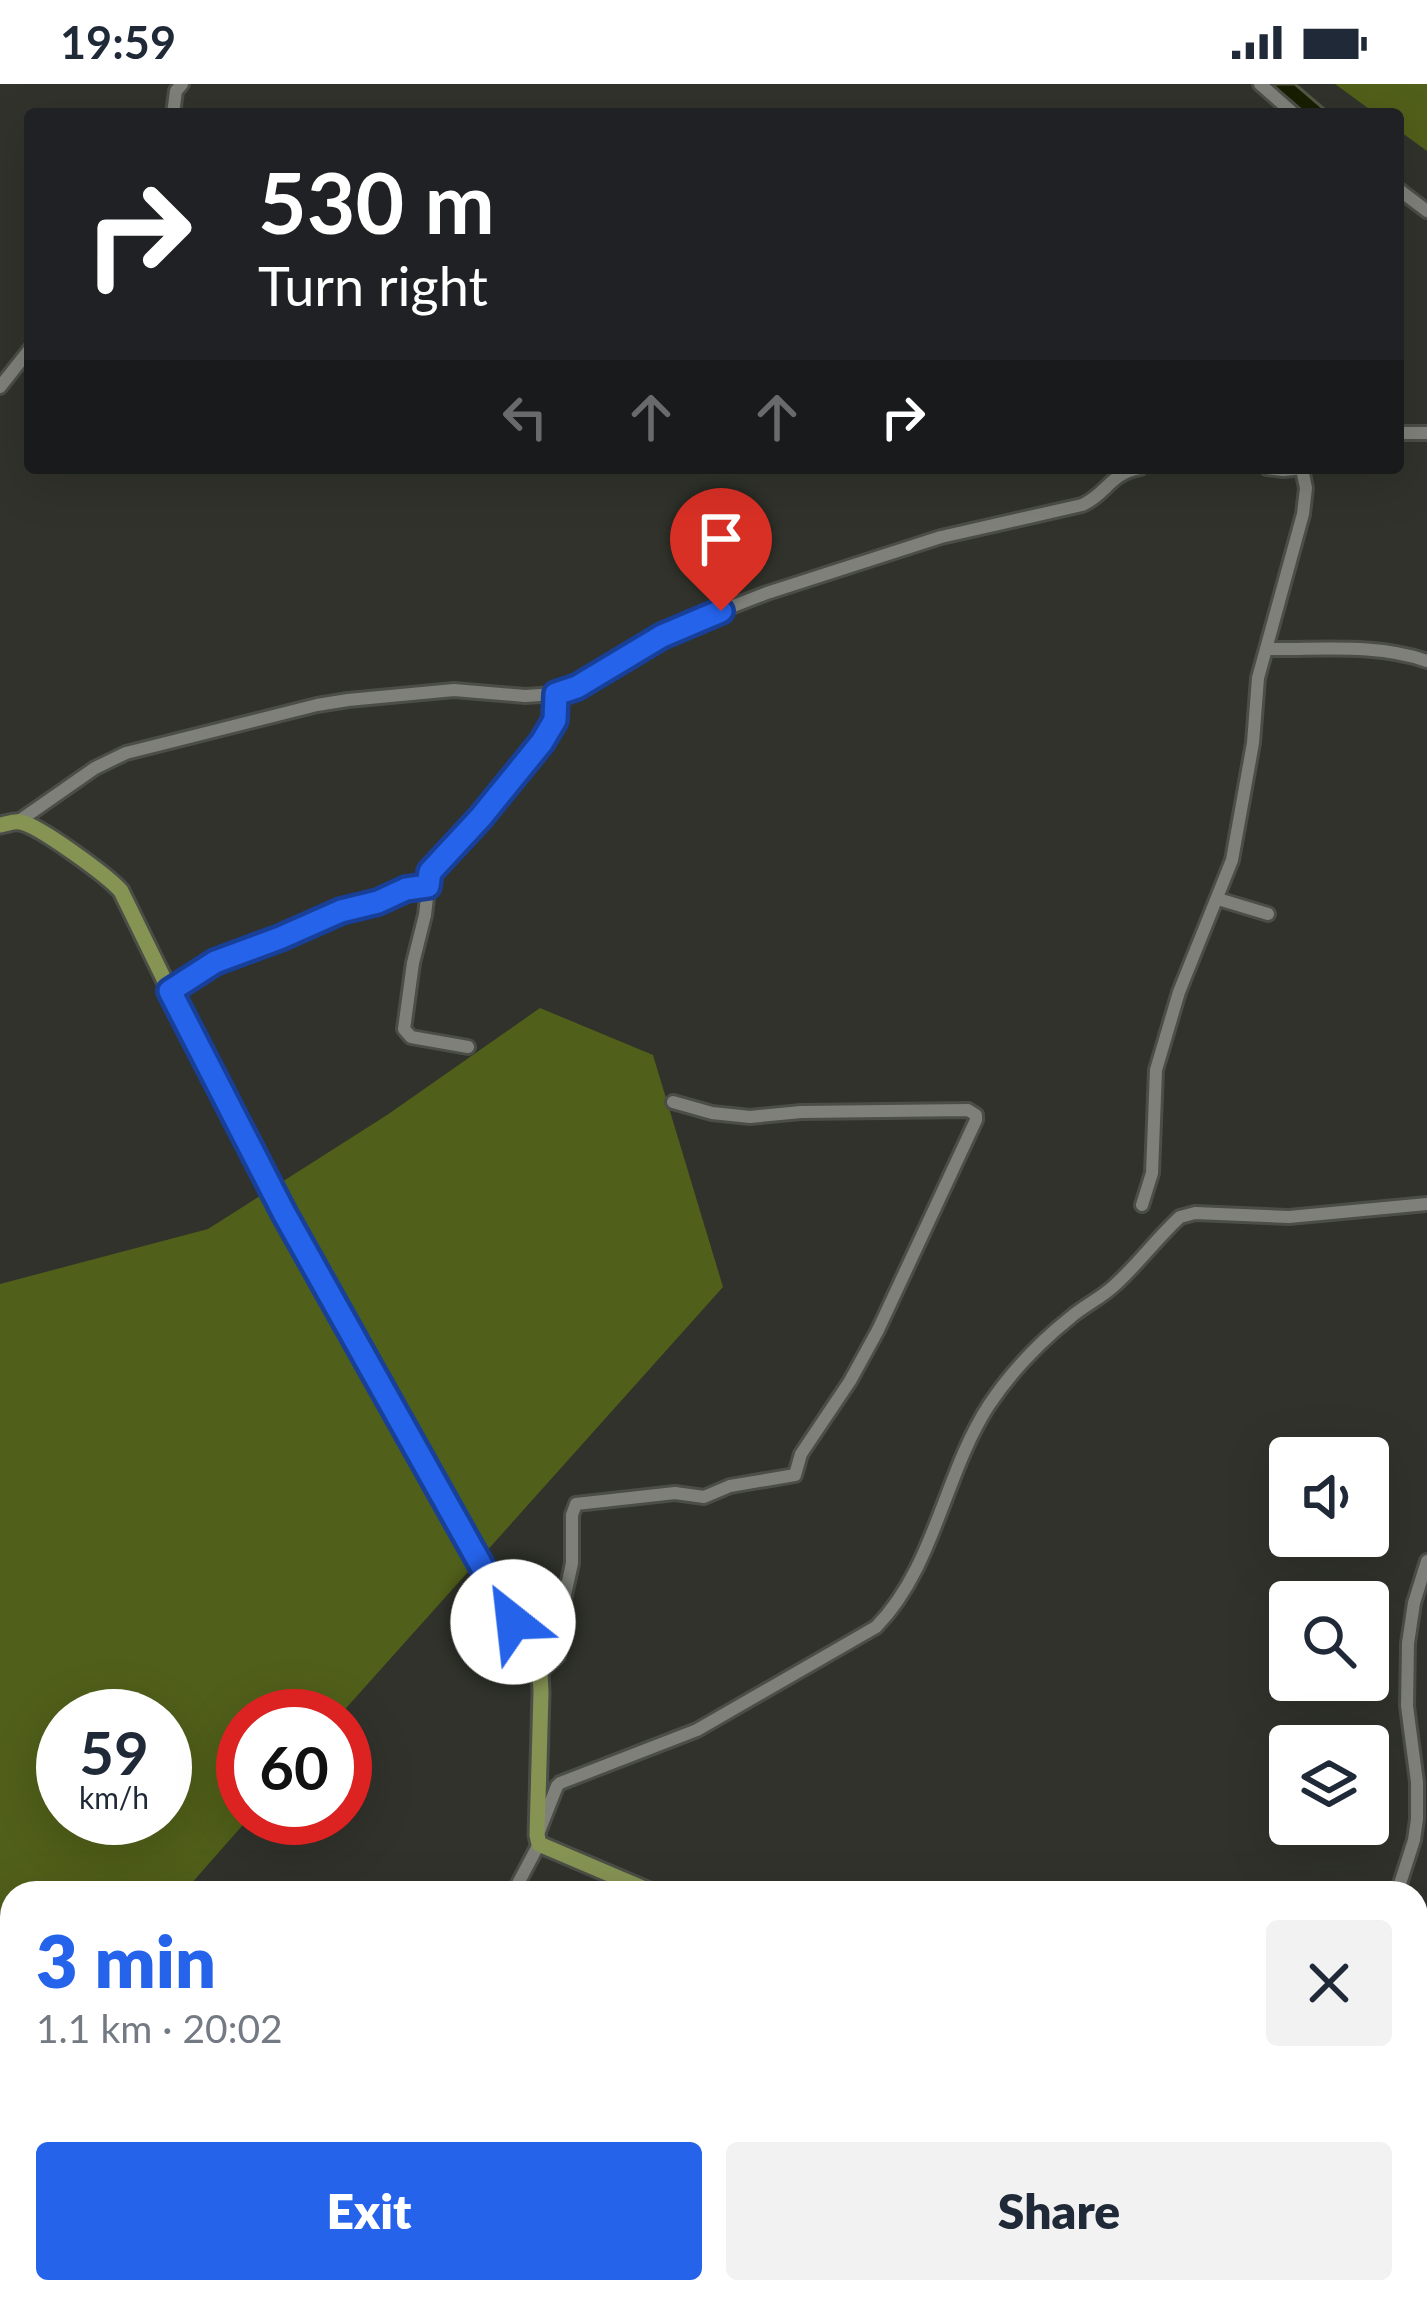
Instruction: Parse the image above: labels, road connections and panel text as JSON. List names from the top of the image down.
{
  "page": {
    "status": "19:59",
    "turn": ["530 m", "Turn right"],
    "speed": "59 km/h",
    "limit": "60",
    "heading": ["3 min", "1.1 km · 20:02"],
    "buttons": ["Exit", "Share"]
  }
}
